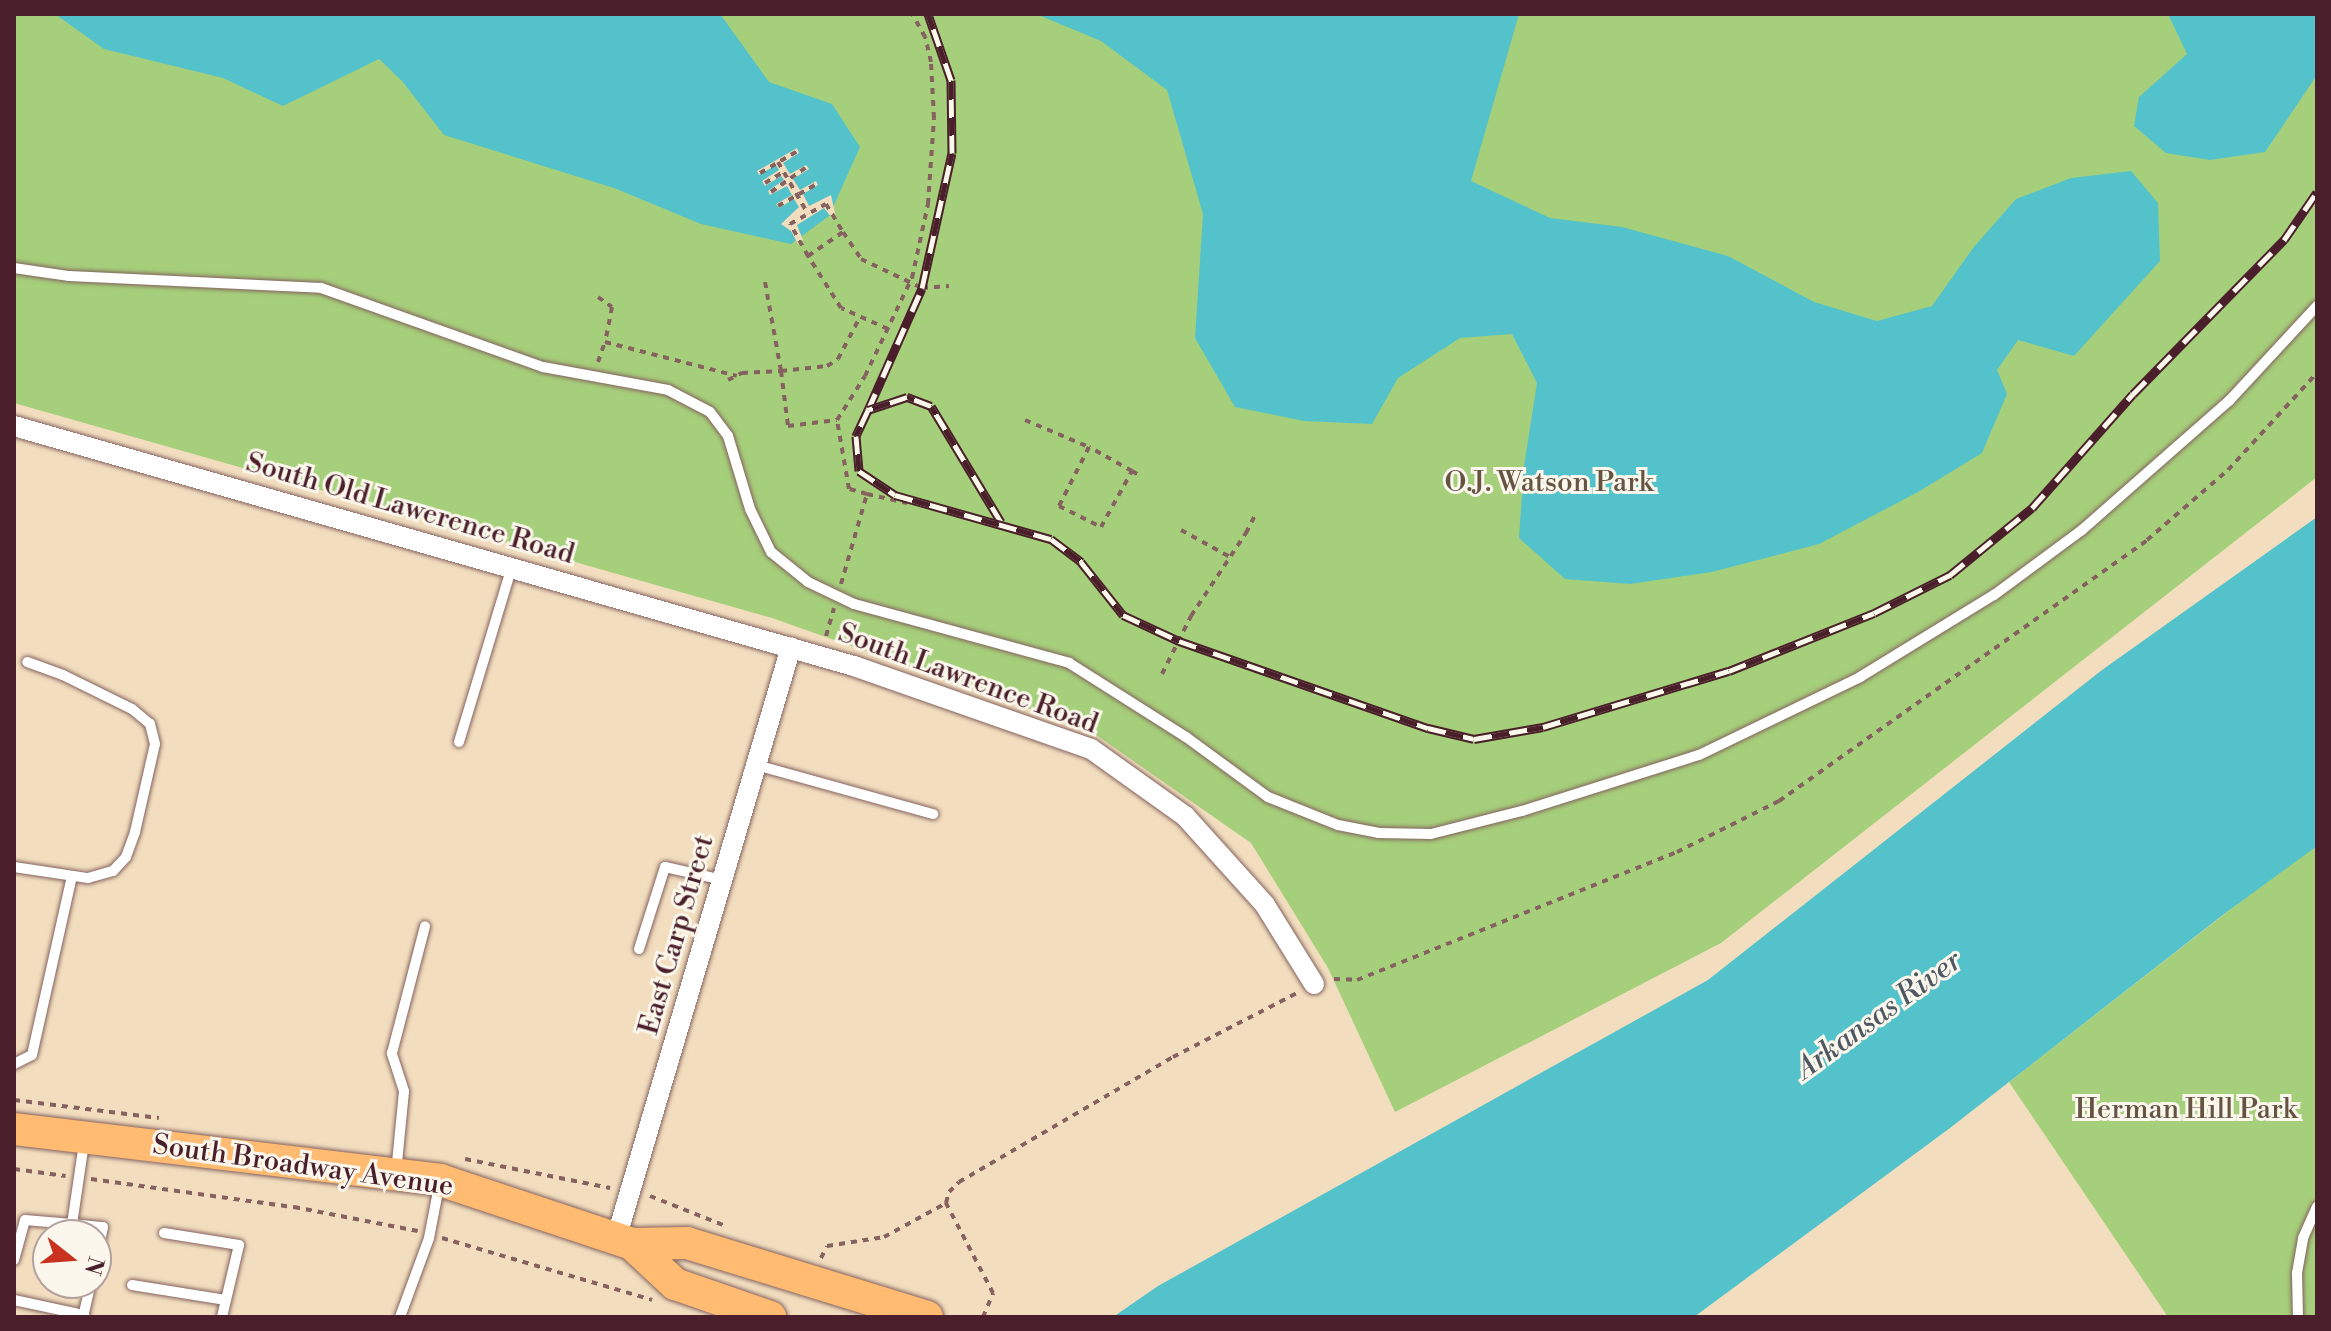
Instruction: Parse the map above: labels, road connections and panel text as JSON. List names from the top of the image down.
{
  "streets": {
    "main road": ["South Broadway Avenue"],
    "street": ["South Old Lawerence Road", "South Lawrence Road", "East Carp Street"]
  },
  "crossings": [
    ["South Old Lawerence Road", "South Lawrence Road"],
    ["South Old Lawerence Road", "East Carp Street"],
    ["South Lawrence Road", "East Carp Street"],
    ["East Carp Street", "South Broadway Avenue"]
  ],
  "water": ["Arkansas River"],
  "parks": ["O.J. Watson Park", "Herman Hill Park"],
  "north": "right"
}
